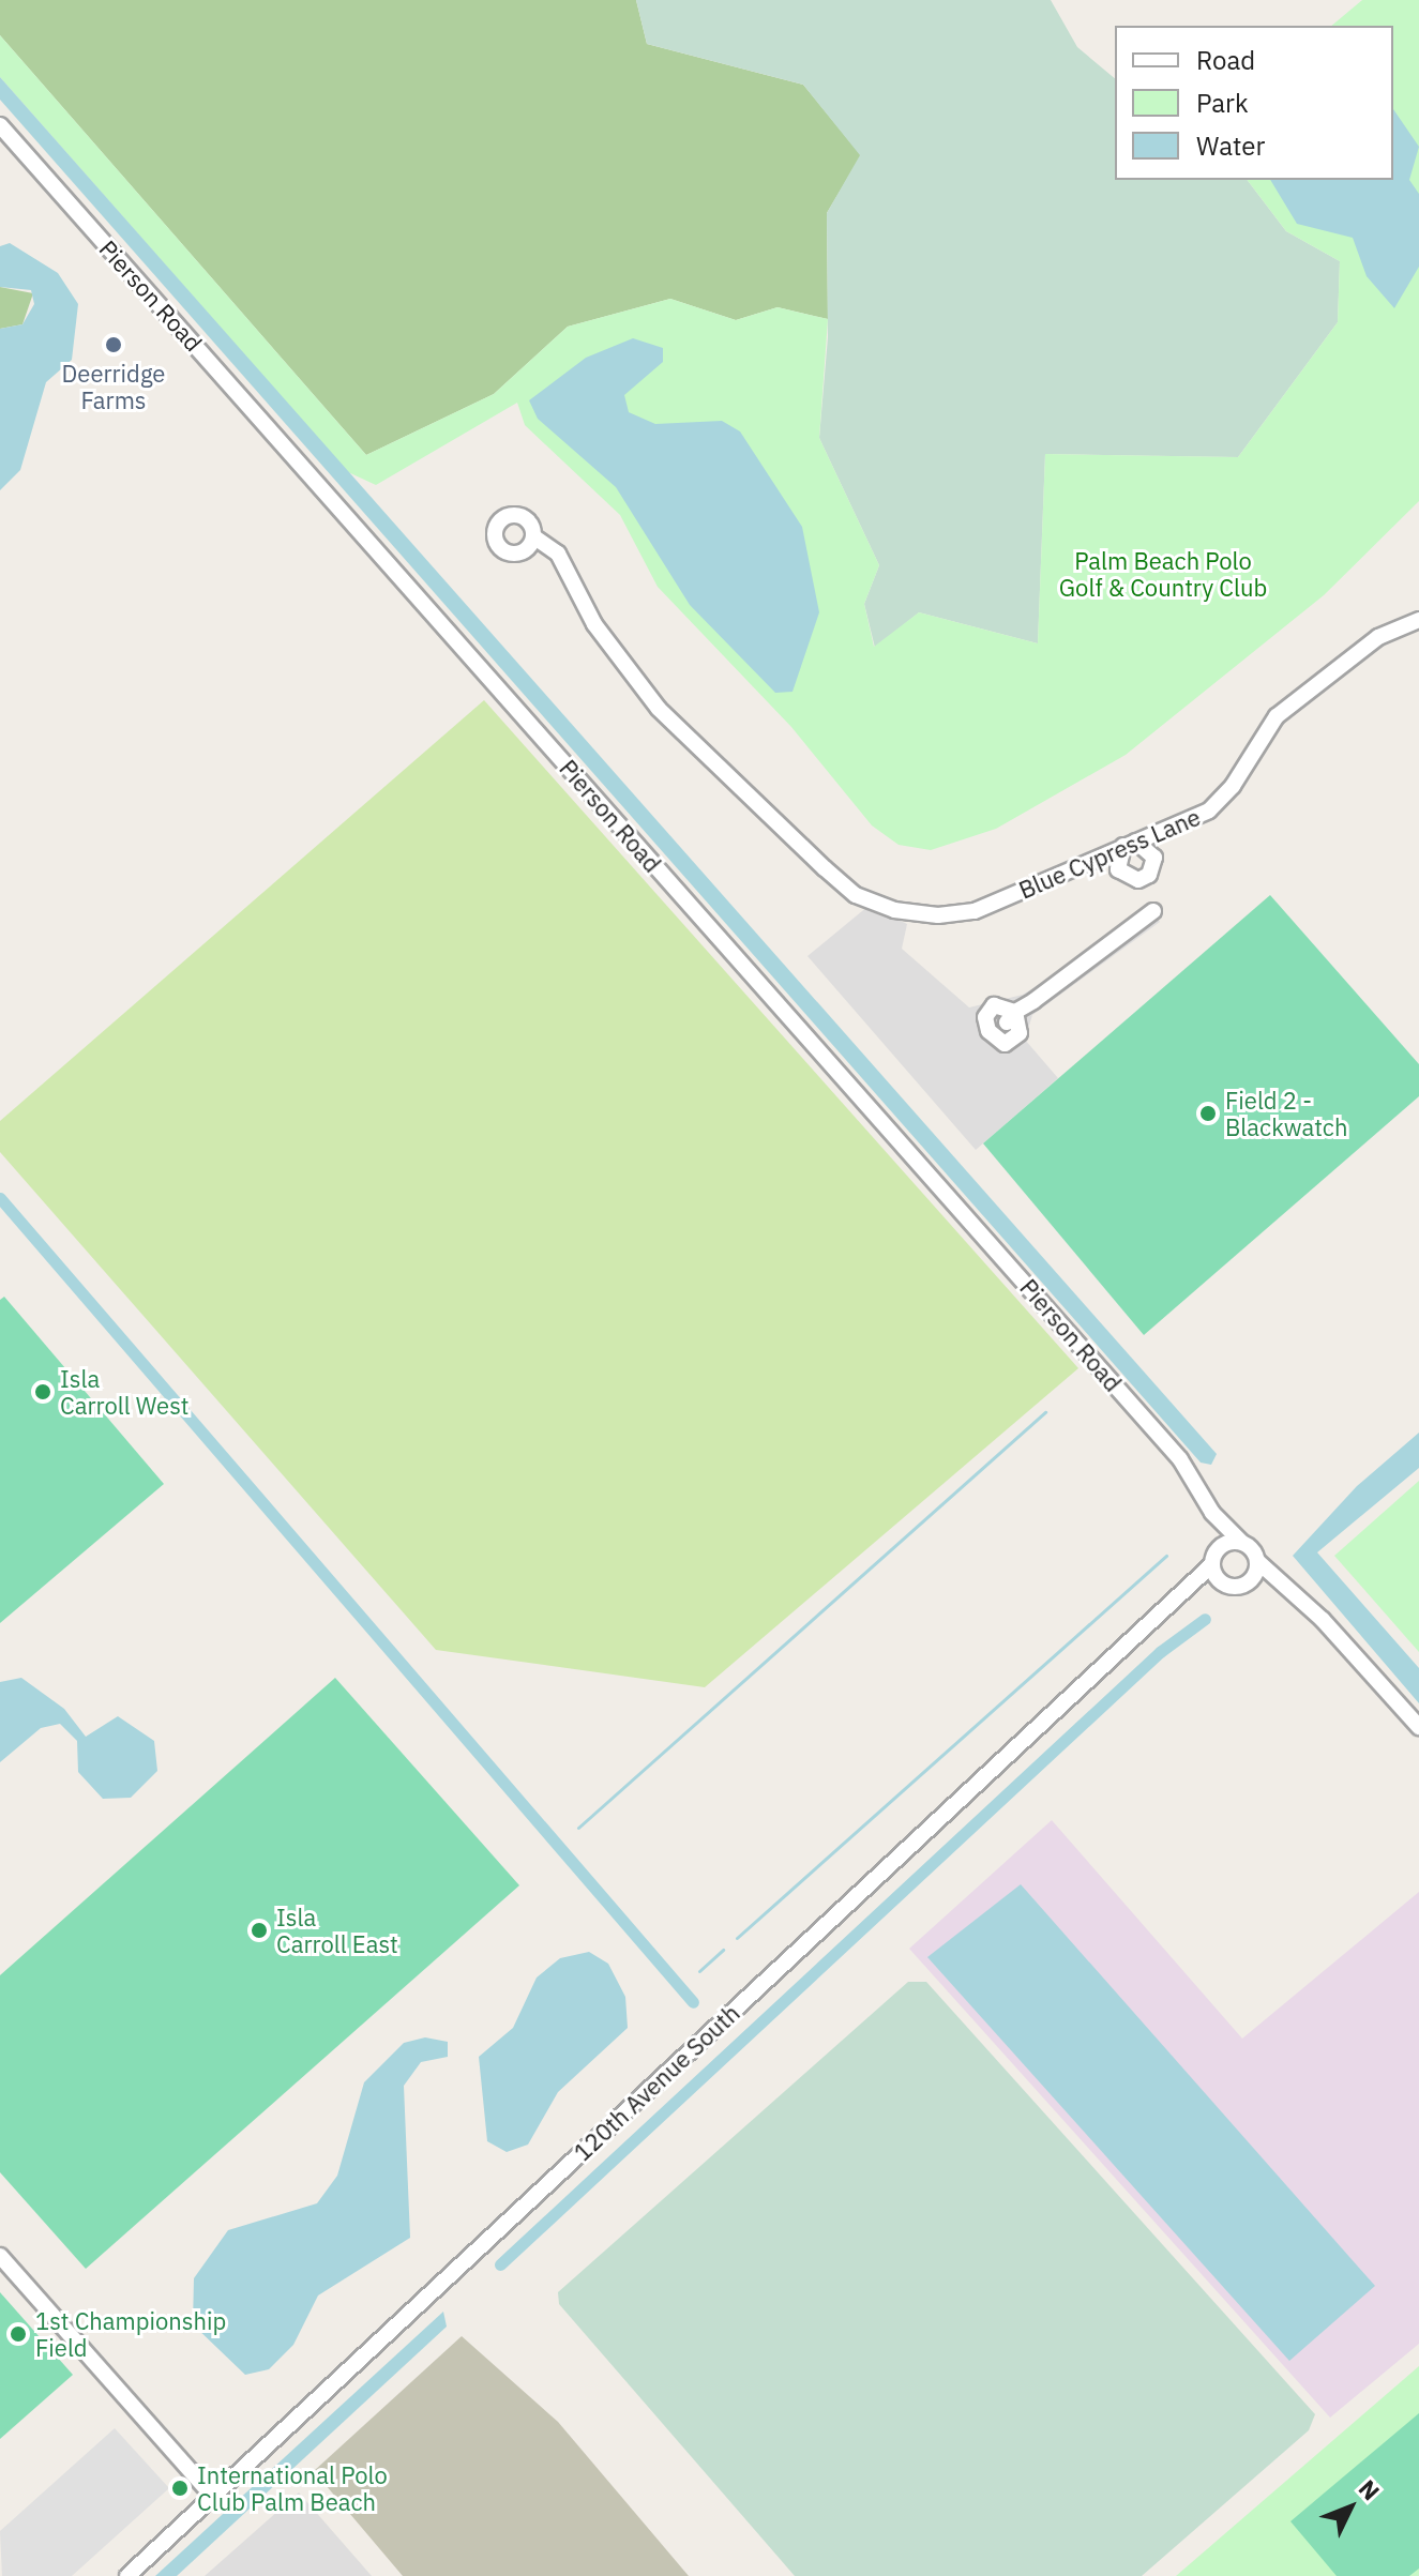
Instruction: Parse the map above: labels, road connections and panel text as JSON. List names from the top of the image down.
{
  "streets": {
    "street": ["Pierson Road", "Blue Cypress Lane", "120th Avenue South"]
  },
  "crossings": [
    ["Pierson Road", "120th Avenue South"]
  ],
  "parks": ["Palm Beach Polo Golf & Country Club"],
  "places": [
    "Deerridge Farms",
    "Field 2 - Blackwatch",
    "Isla Carroll West",
    "Isla Carroll East",
    "1st Championship Field",
    "International Polo Club Palm Beach"
  ],
  "legend": ["Road", "Park", "Water"],
  "north": "top right"
}
